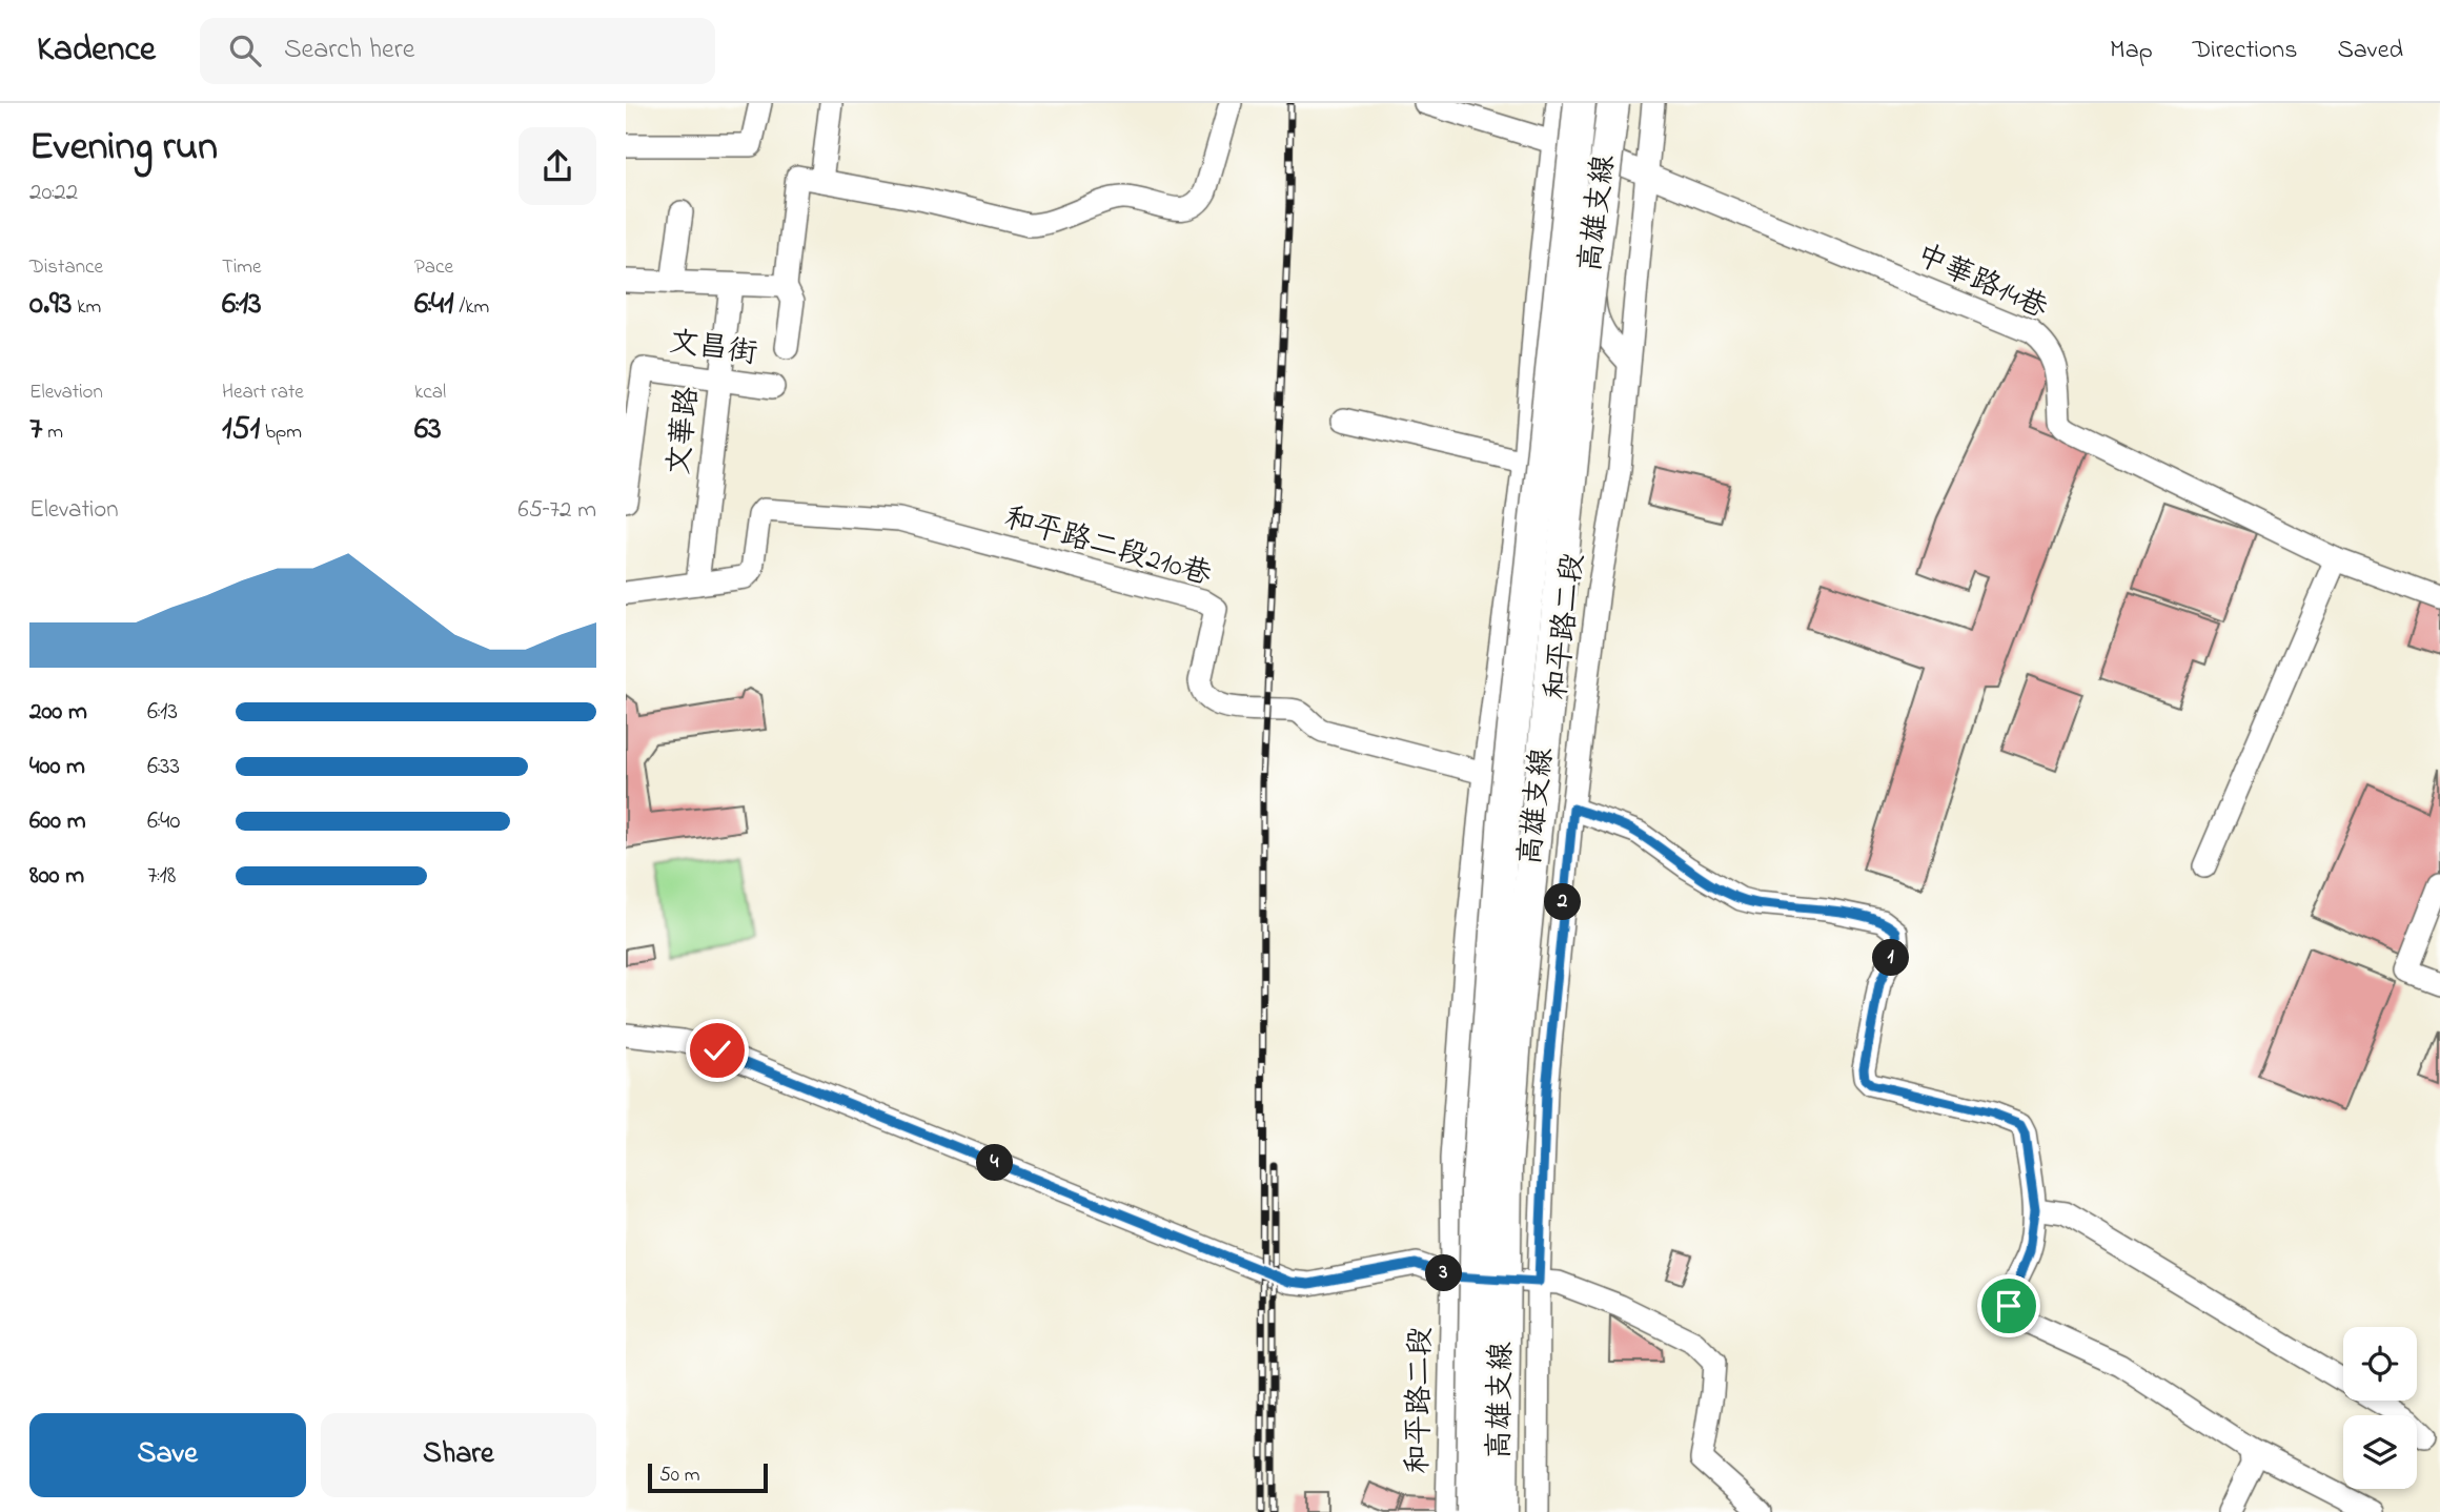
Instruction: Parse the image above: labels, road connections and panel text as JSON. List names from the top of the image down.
{
  "streets": {
    "highway": ["高雄支線"],
    "street": [
      "中華路14巷",
      "文昌街",
      "文華路",
      "和平路二段210巷",
      "和平路二段"
    ]
  },
  "crossings": [
    ["中華路14巷", "和平路二段"],
    ["文昌街", "文華路"],
    ["文華路", "和平路二段210巷"],
    ["和平路二段210巷", "和平路二段"]
  ],
  "scale_bar": "50 m",
  "page": {
    "header": "Kadence",
    "search": "Search here",
    "nav": ["Map", "Directions", "Saved"],
    "heading": ["Evening run", "20:22"],
    "stats": [
      ["Distance", "0.93 km"],
      ["Time", "6:13"],
      ["Pace", "6:41 /km"],
      ["Elevation", "7 m"],
      ["Heart rate", "151 bpm"],
      ["kcal", "63"]
    ],
    "chart": ["Elevation", "65–72 m"],
    "list": [
      {
        "name": "200 m",
        "note": "6:13"
      },
      {
        "name": "400 m",
        "note": "6:33"
      },
      {
        "name": "600 m",
        "note": "6:40"
      },
      {
        "name": "800 m",
        "note": "7:18"
      }
    ],
    "pins": [
      "2",
      "1",
      "4",
      "3"
    ],
    "buttons": ["Save", "Share"],
    "scale": "50 m"
  }
}
